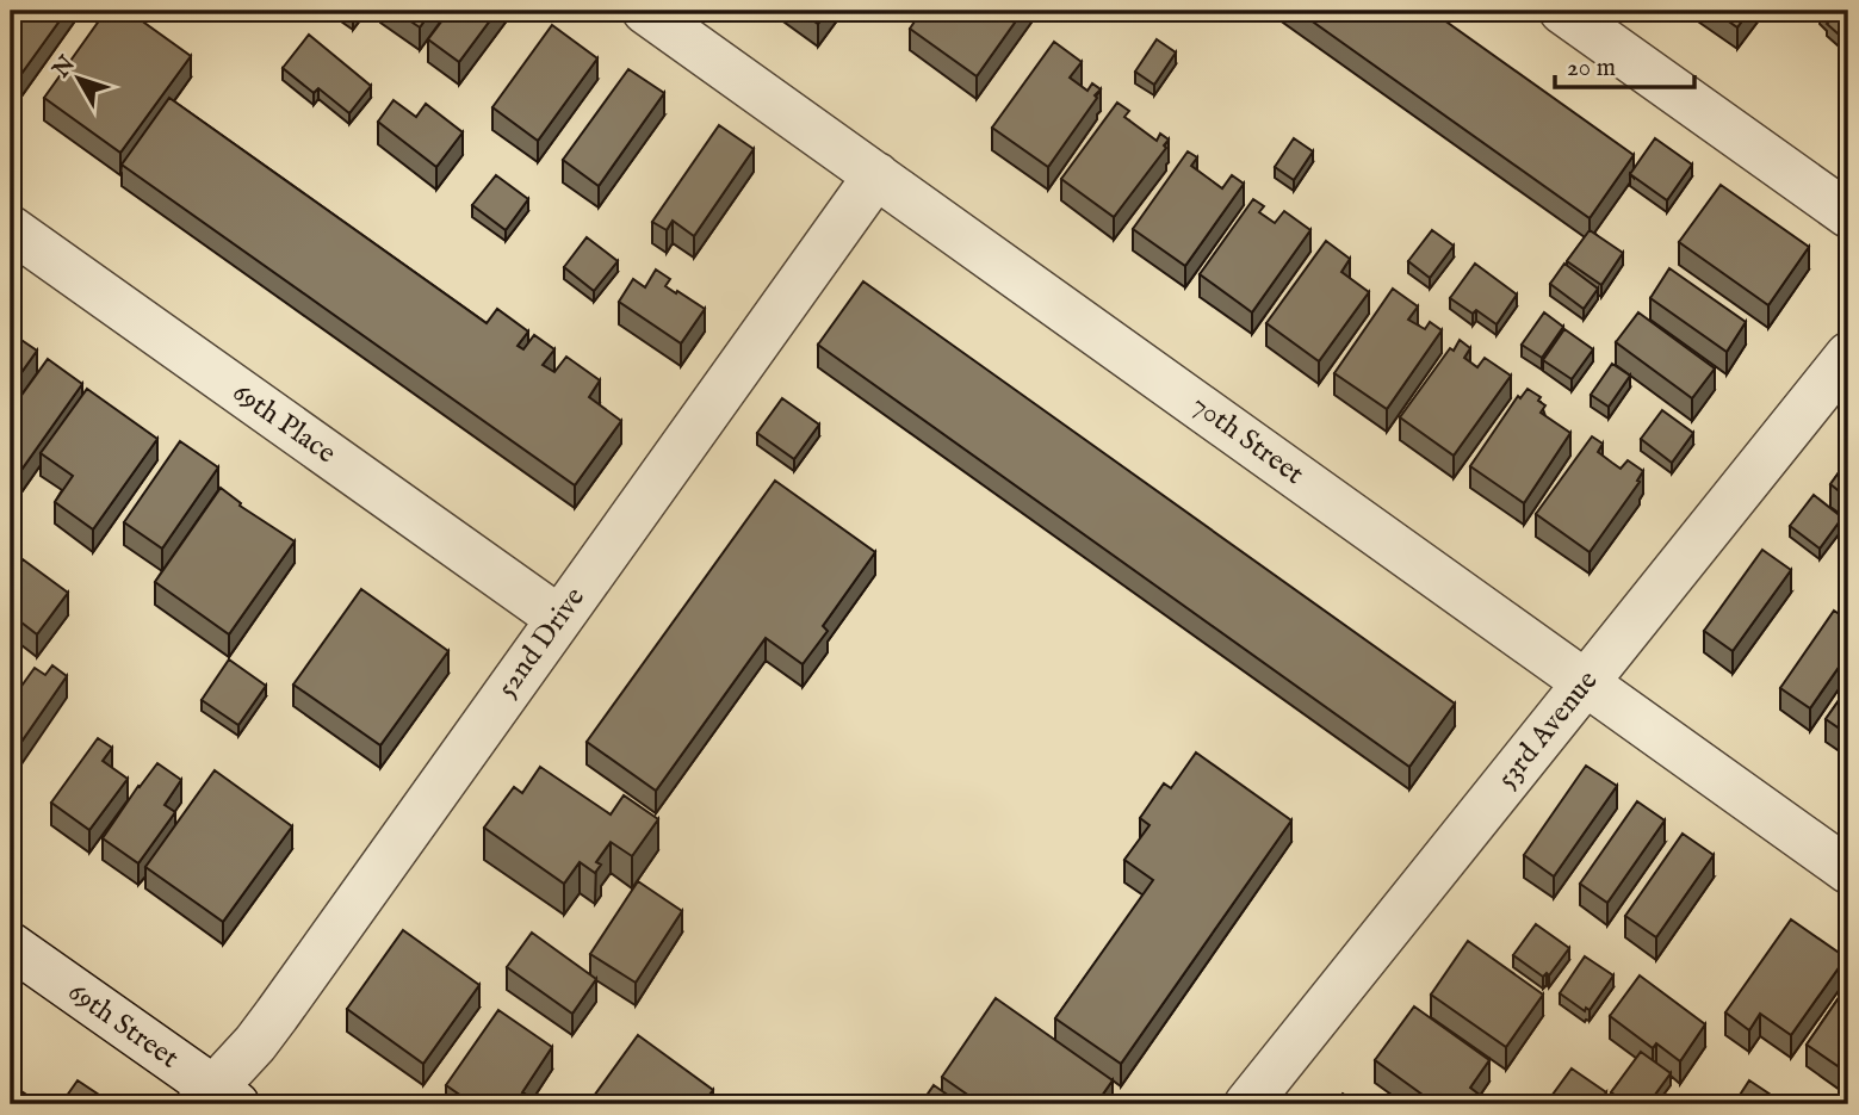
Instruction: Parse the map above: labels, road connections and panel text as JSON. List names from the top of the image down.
{
  "streets": {
    "street": [
      "69th Place",
      "70th Street",
      "52nd Drive",
      "53rd Avenue",
      "69th Street"
    ]
  },
  "crossings": [
    ["69th Place", "52nd Drive"],
    ["70th Street", "52nd Drive"],
    ["70th Street", "53rd Avenue"],
    ["52nd Drive", "69th Street"]
  ],
  "scale_bar": "20 m",
  "north": "top left"
}
